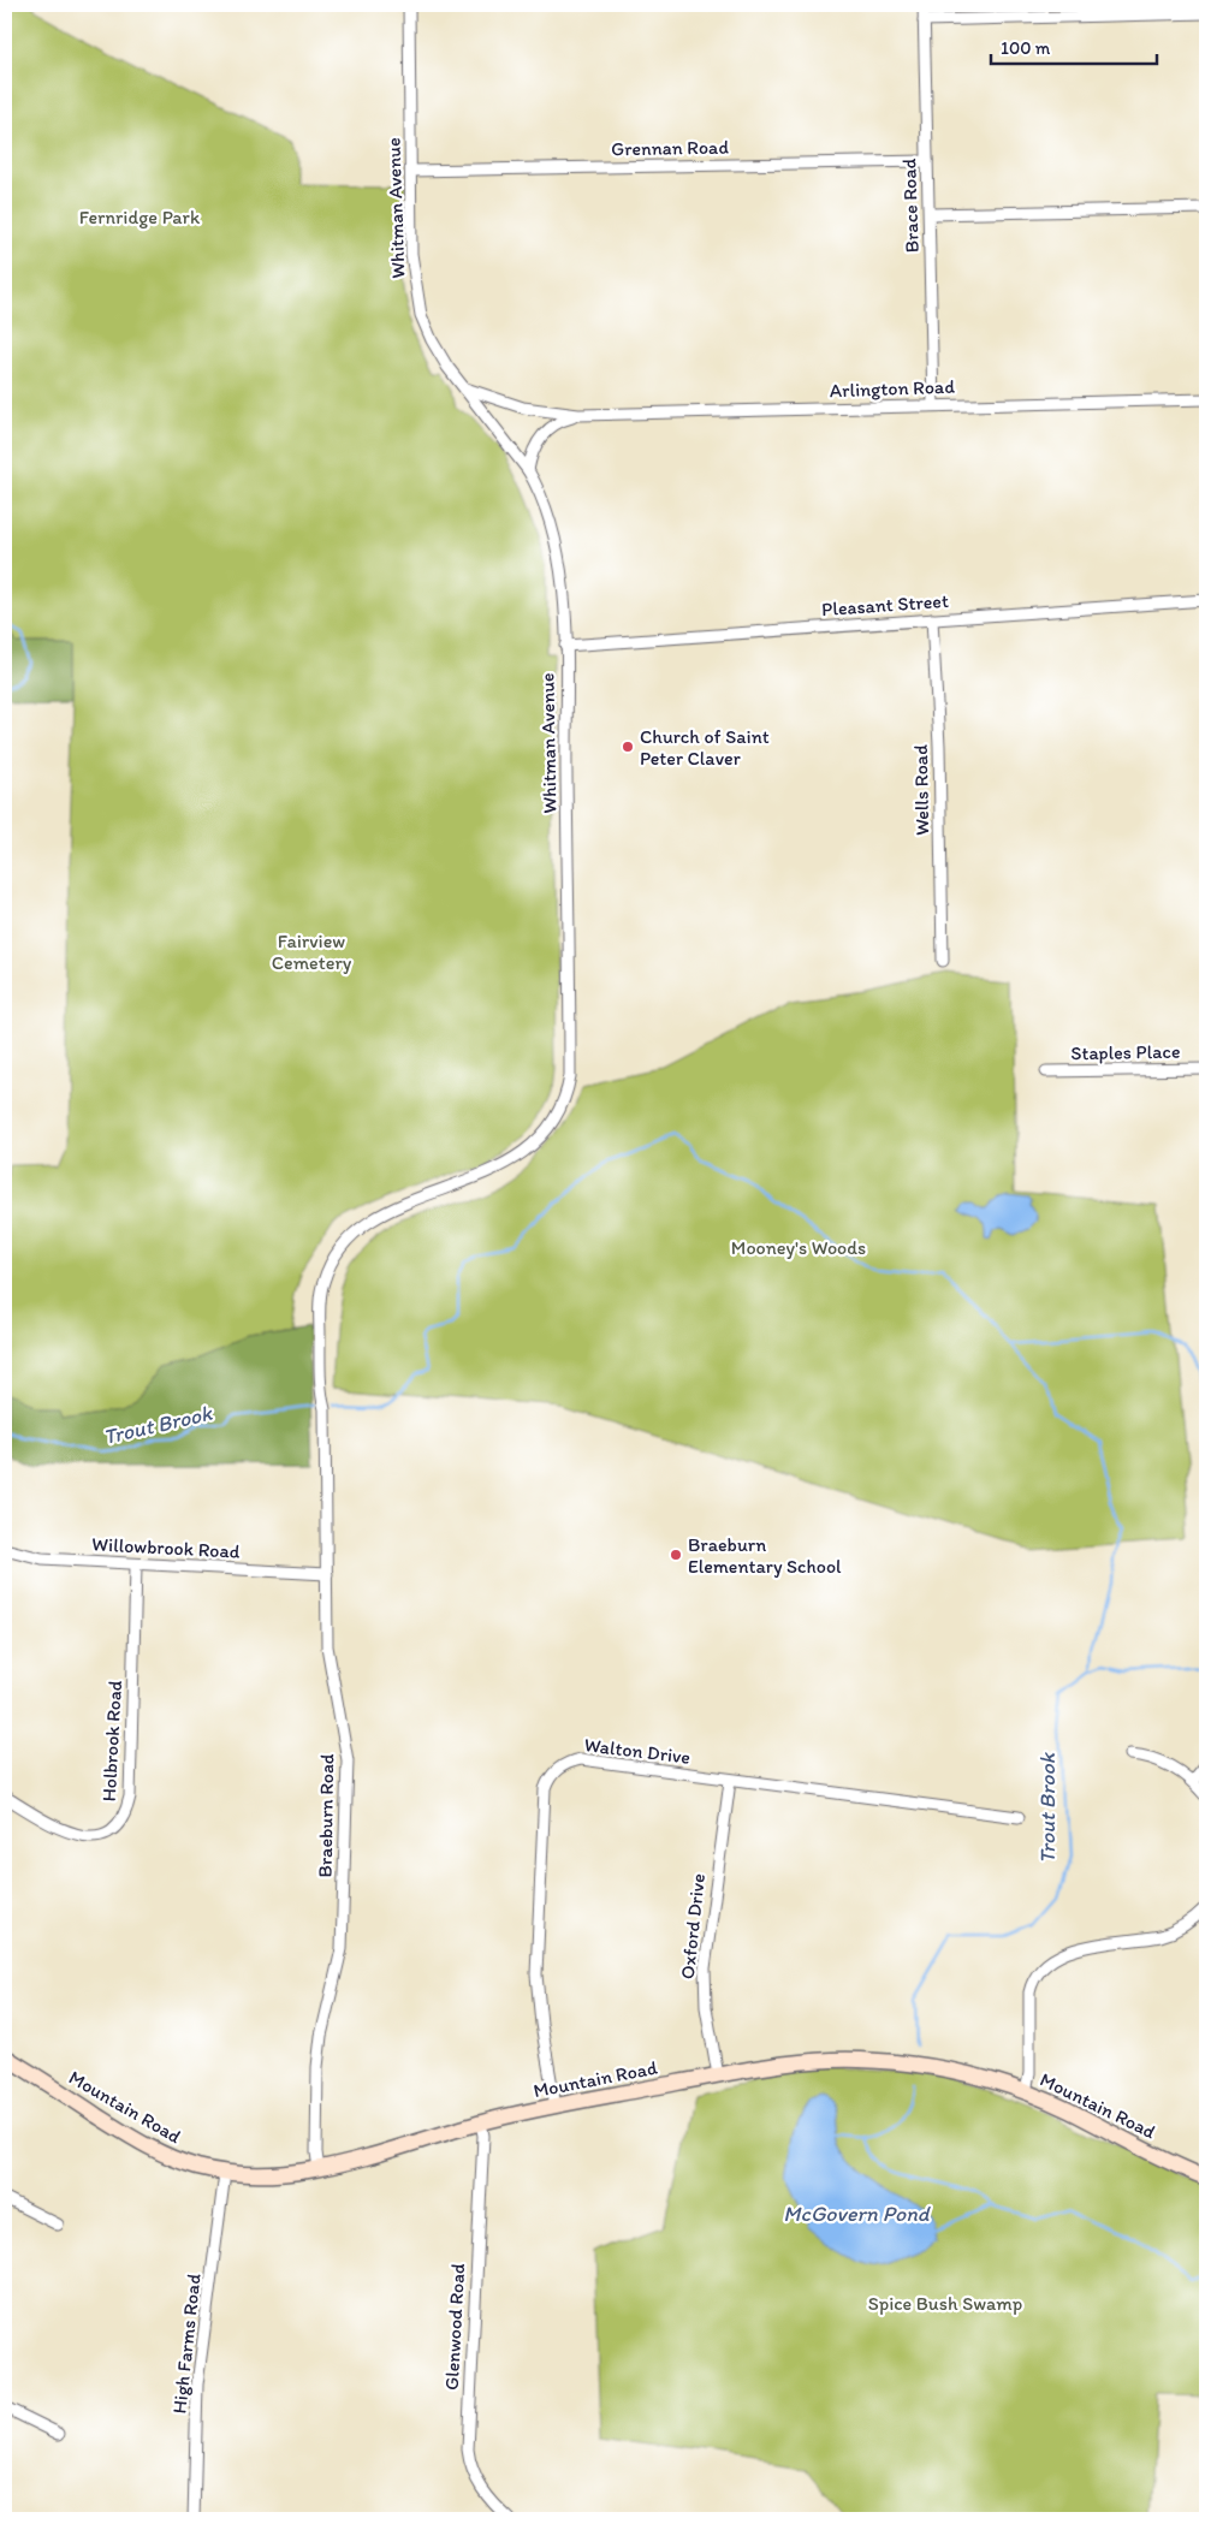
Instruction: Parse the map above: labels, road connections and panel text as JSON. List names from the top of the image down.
{
  "streets": {
    "main road": ["Mountain Road"],
    "street": [
      "Grennan Road",
      "Brace Road",
      "Whitman Avenue",
      "Arlington Road",
      "Pleasant Street",
      "Wells Road",
      "Staples Place",
      "Willowbrook Road",
      "Holbrook Road",
      "Walton Drive",
      "Braeburn Road",
      "Oxford Drive",
      "Glenwood Road",
      "High Farms Road"
    ]
  },
  "crossings": [
    ["Grennan Road", "Brace Road"],
    ["Grennan Road", "Whitman Avenue"],
    ["Brace Road", "Arlington Road"],
    ["Whitman Avenue", "Arlington Road"],
    ["Whitman Avenue", "Pleasant Street"],
    ["Whitman Avenue", "Braeburn Road"],
    ["Pleasant Street", "Wells Road"],
    ["Willowbrook Road", "Holbrook Road"],
    ["Willowbrook Road", "Braeburn Road"],
    ["Walton Drive", "Oxford Drive"],
    ["Walton Drive", "Mountain Road"],
    ["Braeburn Road", "Mountain Road"],
    ["Oxford Drive", "Mountain Road"],
    ["Mountain Road", "Glenwood Road"],
    ["Mountain Road", "High Farms Road"]
  ],
  "water": ["Trout Brook", "McGovern Pond"],
  "parks": [
    "Fernridge Park",
    "Fairview Cemetery",
    "Mooney's Woods",
    "Spice Bush Swamp"
  ],
  "places": ["Church of Saint Peter Claver", "Braeburn Elementary School"],
  "scale_bar": "100 m"
}
